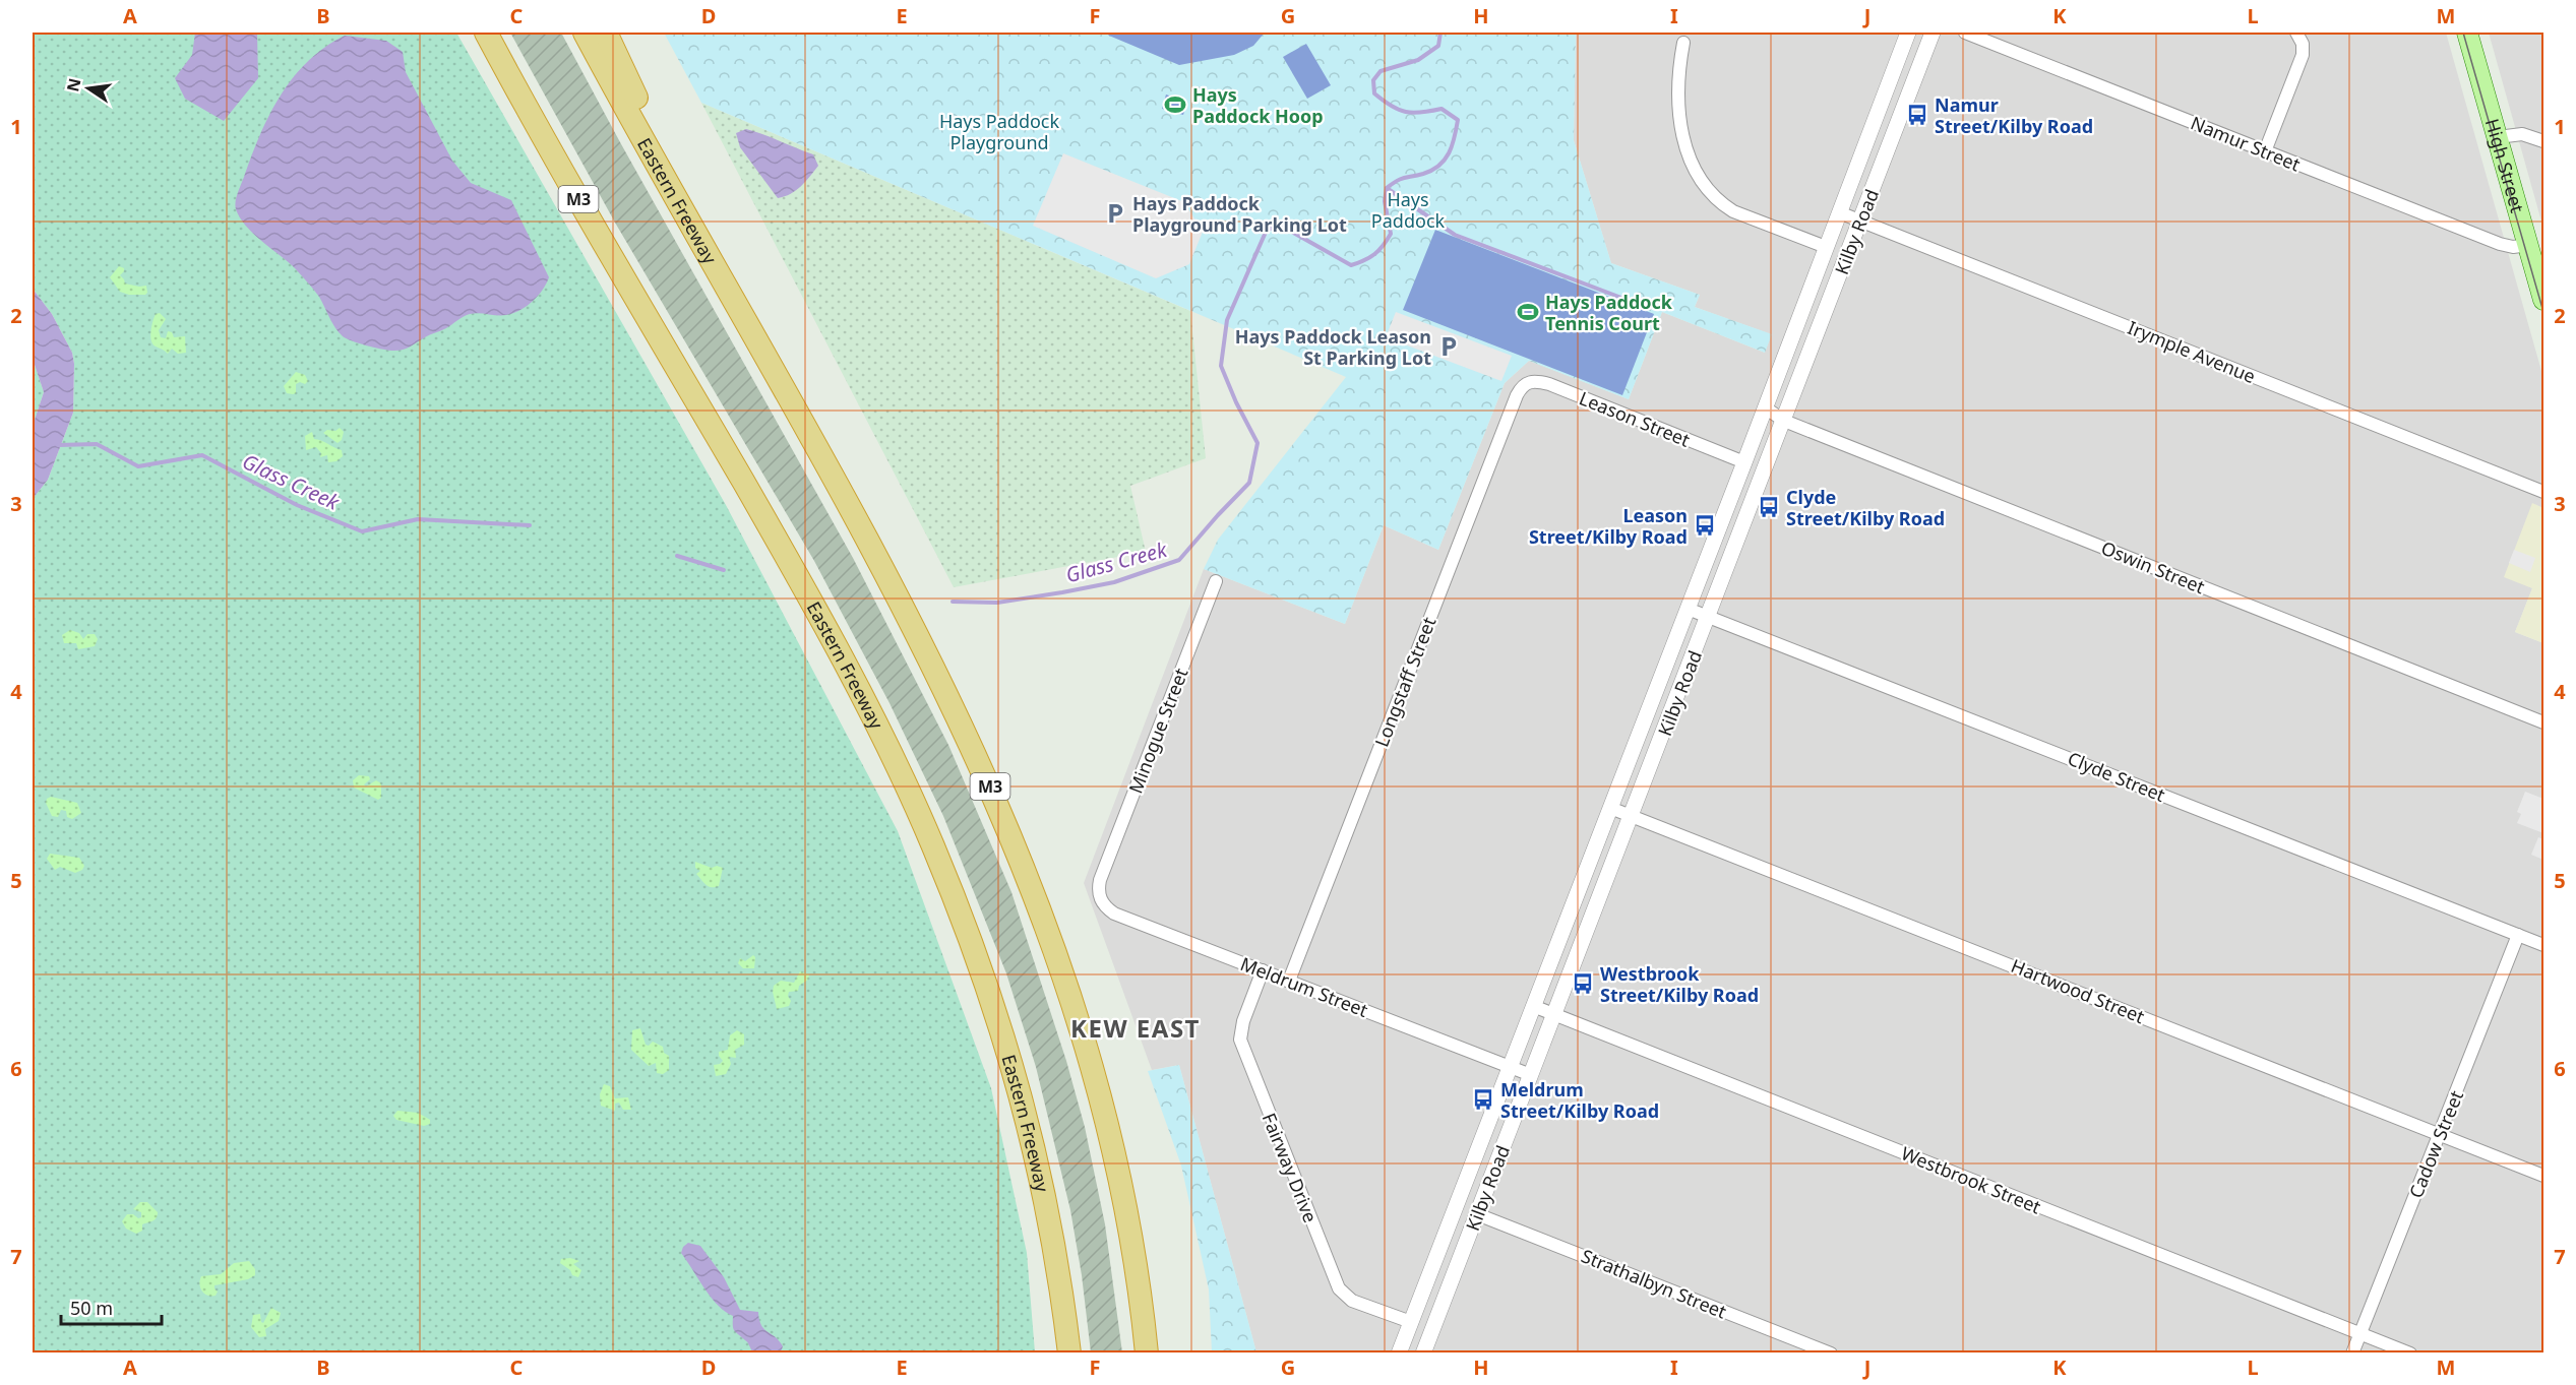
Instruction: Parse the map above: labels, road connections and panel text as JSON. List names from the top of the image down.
{
  "streets": {
    "highway": ["M3", "Eastern Freeway"],
    "main road": ["High Street"],
    "street": [
      "Namur Street",
      "Kilby Road",
      "Irymple Avenue",
      "Leason Street",
      "Oswin Street",
      "Longstaff Street",
      "Minogue Street",
      "Clyde Street",
      "Meldrum Street",
      "Hartwood Street",
      "Cadow Street",
      "Fairway Drive",
      "Westbrook Street",
      "Strathalbyn Street"
    ]
  },
  "crossings": [
    ["Namur Street", "High Street"],
    ["Kilby Road", "Irymple Avenue"],
    ["Kilby Road", "Leason Street"],
    ["Kilby Road", "Oswin Street"],
    ["Kilby Road", "Clyde Street"],
    ["Kilby Road", "Meldrum Street"],
    ["Kilby Road", "Hartwood Street"],
    ["Kilby Road", "Fairway Drive"],
    ["Kilby Road", "Westbrook Street"],
    ["Kilby Road", "Strathalbyn Street"],
    ["Leason Street", "Longstaff Street"],
    ["Longstaff Street", "Meldrum Street"],
    ["Minogue Street", "Meldrum Street"],
    ["Clyde Street", "Cadow Street"],
    ["Meldrum Street", "Fairway Drive"],
    ["Hartwood Street", "Cadow Street"],
    ["Cadow Street", "Westbrook Street"]
  ],
  "districts": ["KEW EAST"],
  "water": ["Glass Creek"],
  "parks": ["Hays Paddock Playground", "Hays Paddock"],
  "places": {
    "sports": ["Hays Paddock Hoop", "Hays Paddock Tennis Court"],
    "bus stop": [
      "Namur Street/Kilby Road",
      "Clyde Street/Kilby Road",
      "Leason Street/Kilby Road",
      "Westbrook Street/Kilby Road",
      "Meldrum Street/Kilby Road"
    ],
    "parking": ["Hays Paddock Playground Parking Lot", "Hays Paddock Leason St Parking Lot"]
  },
  "scale_bar": "50 m",
  "north": "left",
  "grid": {
    "columns": [
      "A",
      "B",
      "C",
      "D",
      "E",
      "F",
      "G",
      "H",
      "I",
      "J",
      "K",
      "L",
      "M"
    ],
    "rows": [
      "1",
      "2",
      "3",
      "4",
      "5",
      "6",
      "7"
    ]
  }
}
